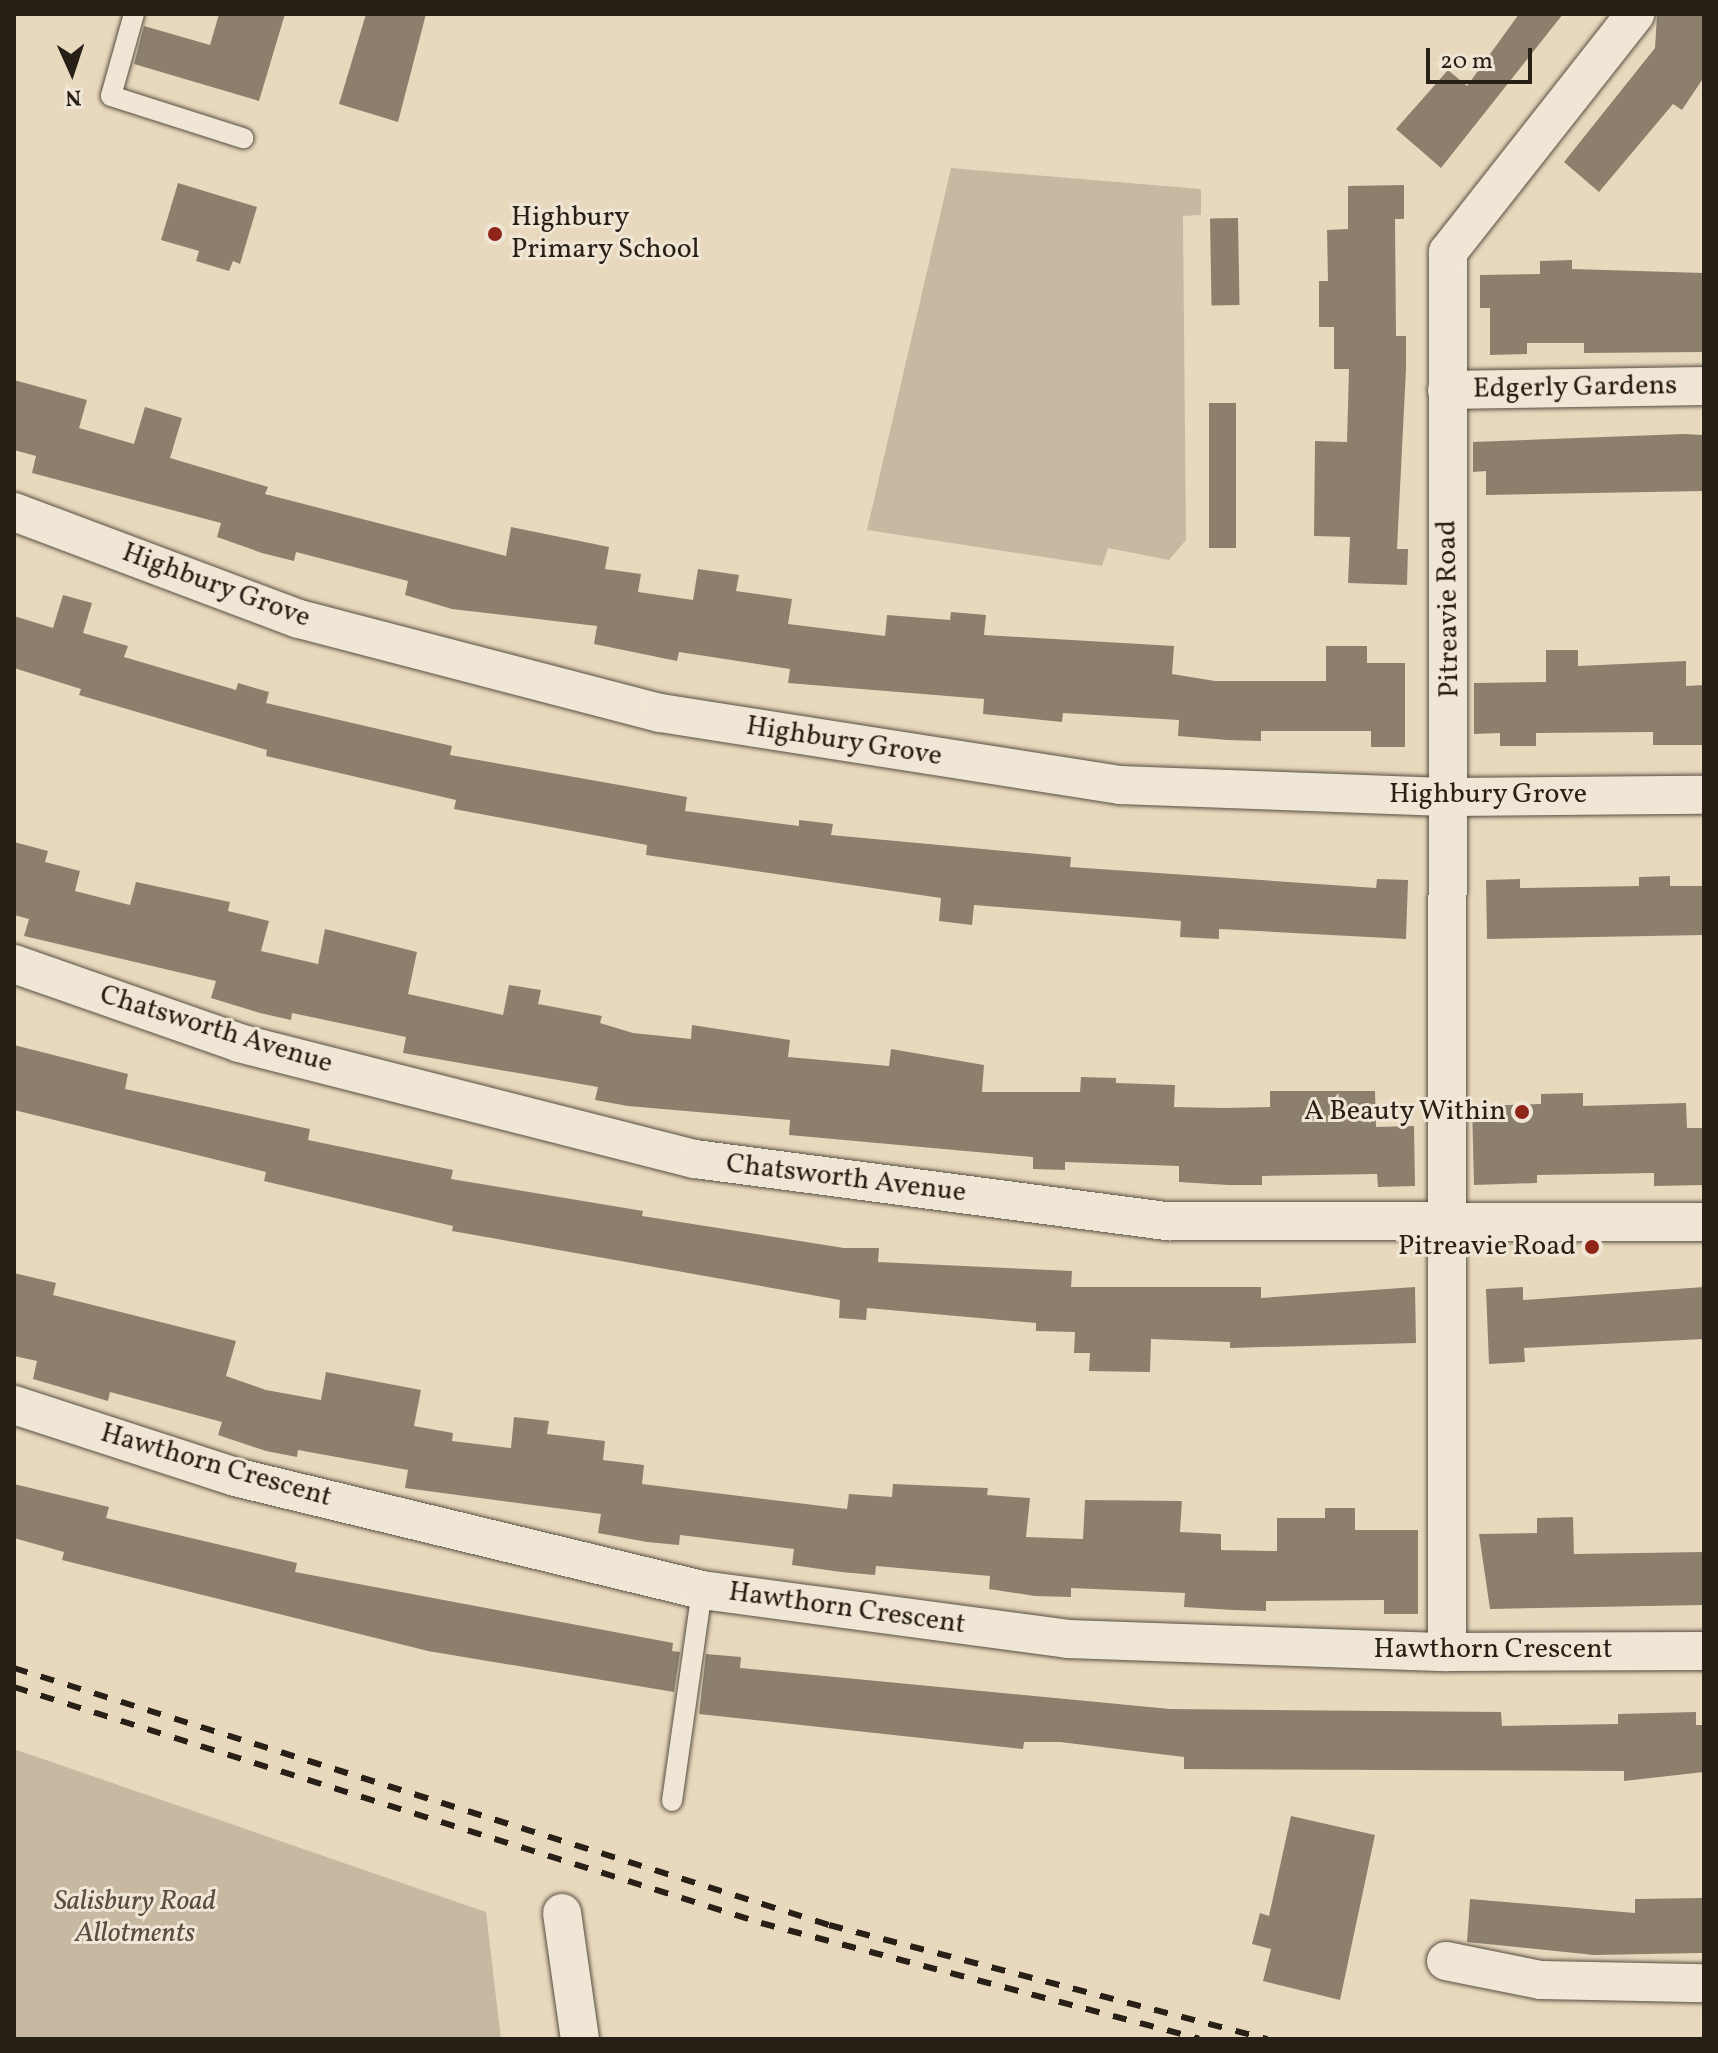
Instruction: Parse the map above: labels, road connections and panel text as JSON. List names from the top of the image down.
{
  "streets": {
    "street": [
      "Edgerly Gardens",
      "Highbury Grove",
      "Pitreavie Road",
      "Chatsworth Avenue",
      "Hawthorn Crescent"
    ]
  },
  "crossings": [
    ["Edgerly Gardens", "Pitreavie Road"],
    ["Highbury Grove", "Pitreavie Road"],
    ["Pitreavie Road", "Chatsworth Avenue"],
    ["Pitreavie Road", "Hawthorn Crescent"]
  ],
  "parks": ["Salisbury Road Allotments"],
  "places": ["Highbury Primary School", "A Beauty Within", "Pitreavie Road"],
  "scale_bar": "20 m",
  "north": "bottom"
}
